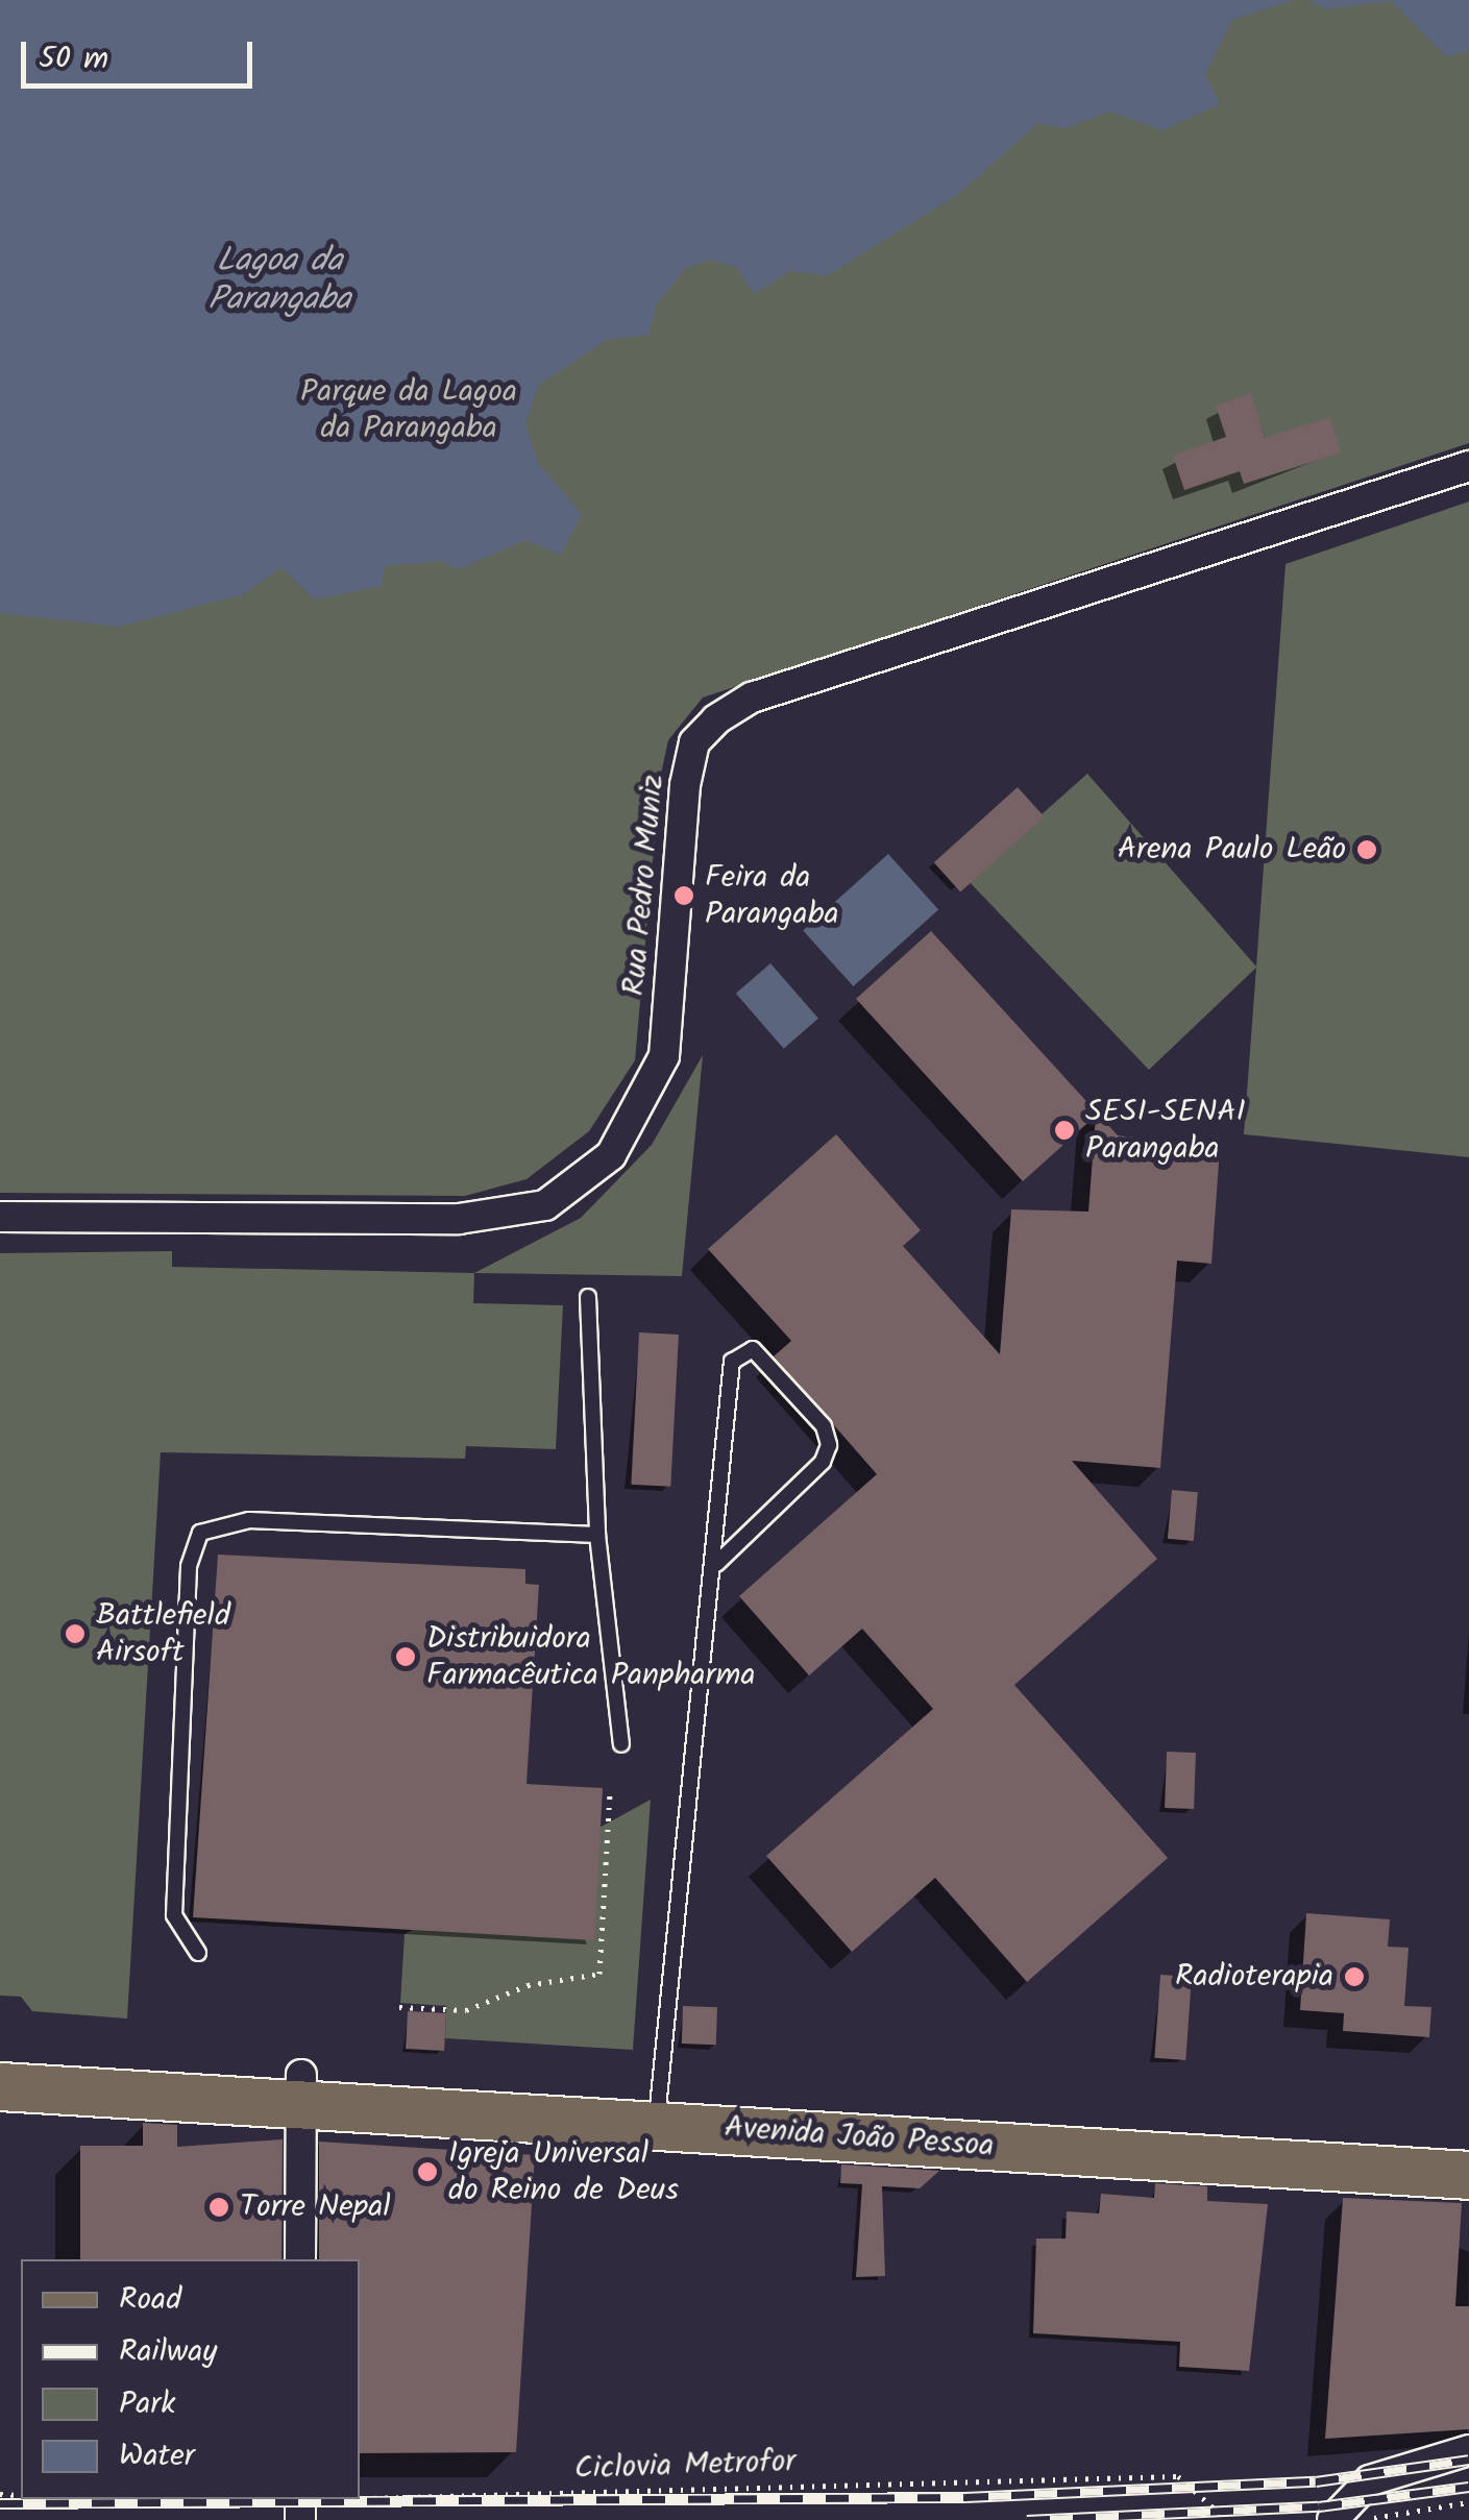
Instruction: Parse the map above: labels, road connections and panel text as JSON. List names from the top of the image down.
{
  "streets": {
    "main road": ["Avenida João Pessoa"],
    "street": ["Rua Pedro Muniz"],
    "path": ["Ciclovia Metrofor"]
  },
  "water": ["Lagoa da Parangaba"],
  "parks": ["Parque da Lagoa da Parangaba"],
  "places": [
    "Arena Paulo Leão",
    "Feira da Parangaba",
    "SESI-SENAI Parangaba",
    "Battlefield Airsoft",
    "Distribuidora Farmacêutica Panpharma",
    "Radioterapia",
    "Igreja Universal do Reino de Deus",
    "Torre Nepal"
  ],
  "legend": [
    "Road",
    "Railway",
    "Park",
    "Water"
  ],
  "scale_bar": "50 m"
}
